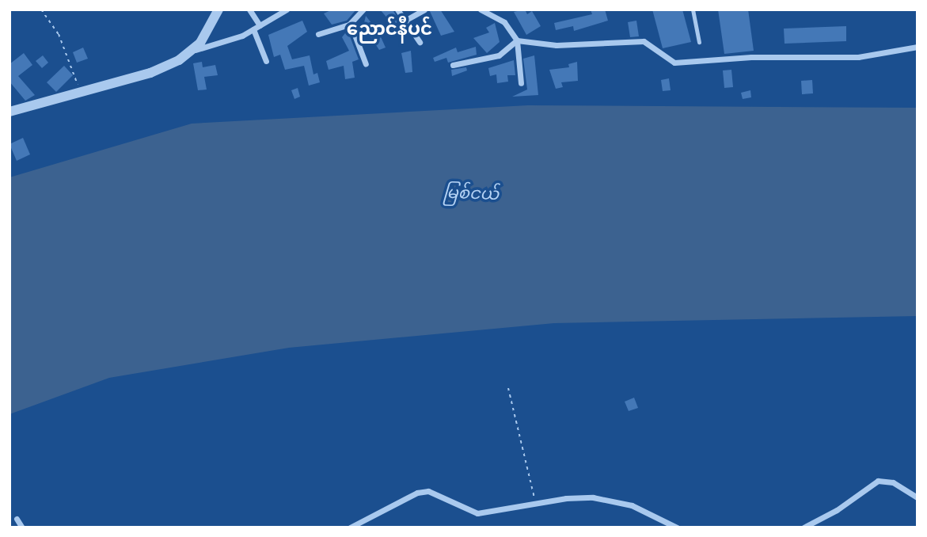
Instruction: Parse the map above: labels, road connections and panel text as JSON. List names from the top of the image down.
{
  "districts": ["ညောင်နီပင်"],
  "water": ["မြစ်ငယ်"]
}
